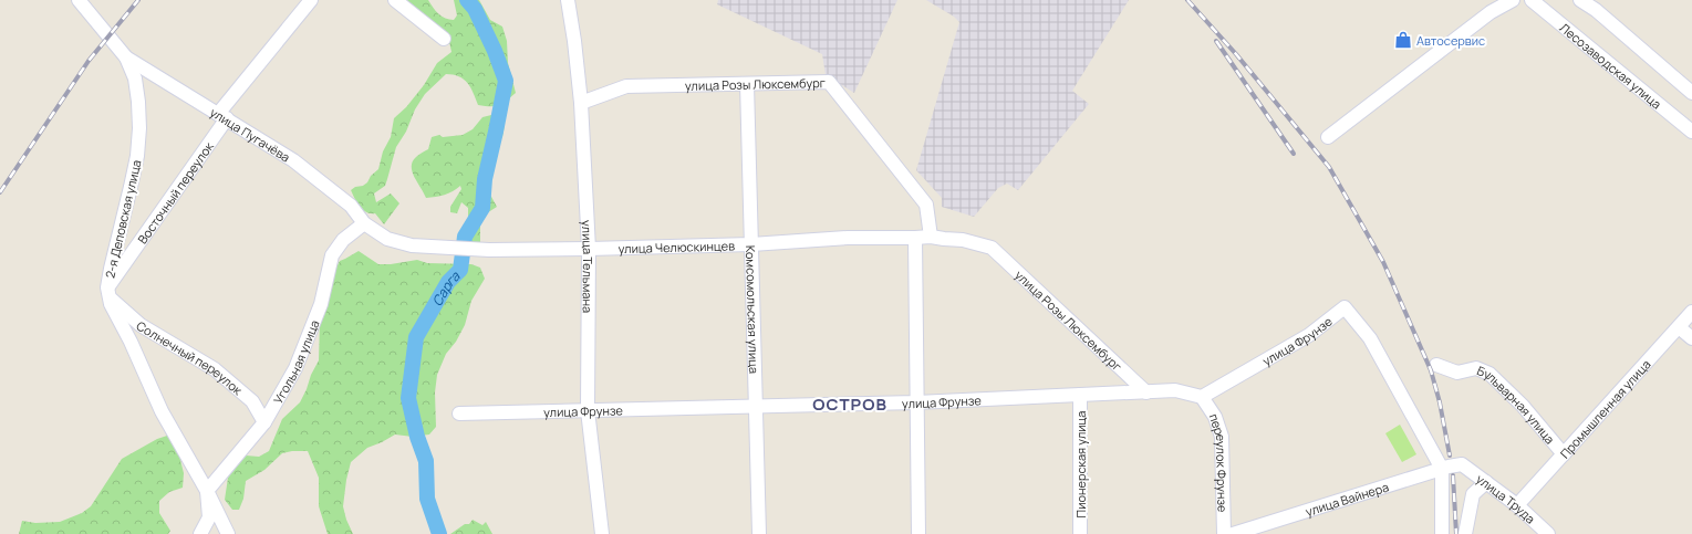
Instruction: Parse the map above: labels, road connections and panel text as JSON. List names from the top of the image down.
{
  "streets": {
    "street": [
      "Лесозаводская улица",
      "улица Розы Люксембург",
      "улица Пугачёва",
      "Восточный переулок",
      "2-я Деповская улица",
      "улица Челюскинцев",
      "улица Тельмана",
      "Комсомольская улица",
      "улица Фрунзе",
      "Солнечный переулок",
      "Угольная улица",
      "Бульварная улица",
      "Промышленная улица",
      "Пионерская улица",
      "переулок Фрунзе",
      "улица Вайнера",
      "улица Труда"
    ]
  },
  "crossings": [
    ["улица Розы Люксембург", "улица Челюскинцев"],
    ["улица Розы Люксембург", "улица Тельмана"],
    ["улица Розы Люксембург", "Комсомольская улица"],
    ["улица Розы Люксембург", "улица Фрунзе"],
    ["улица Пугачёва", "Восточный переулок"],
    ["улица Пугачёва", "2-я Деповская улица"],
    ["улица Пугачёва", "улица Челюскинцев"],
    ["улица Пугачёва", "Угольная улица"],
    ["Восточный переулок", "2-я Деповская улица"],
    ["Восточный переулок", "Солнечный переулок"],
    ["2-я Деповская улица", "Солнечный переулок"],
    ["улица Челюскинцев", "улица Тельмана"],
    ["улица Челюскинцев", "Комсомольская улица"],
    ["улица Челюскинцев", "Угольная улица"],
    ["улица Тельмана", "улица Фрунзе"],
    ["Комсомольская улица", "улица Фрунзе"],
    ["улица Фрунзе", "Пионерская улица"],
    ["улица Фрунзе", "переулок Фрунзе"],
    ["улица Фрунзе", "улица Вайнера"],
    ["Солнечный переулок", "Угольная улица"],
    ["Бульварная улица", "Промышленная улица"],
    ["Промышленная улица", "улица Труда"],
    ["улица Вайнера", "улица Труда"]
  ],
  "districts": ["ОСТРОВ"],
  "water": ["Сарга"],
  "places": {
    "shop": ["Автосервис"]
  }
}
